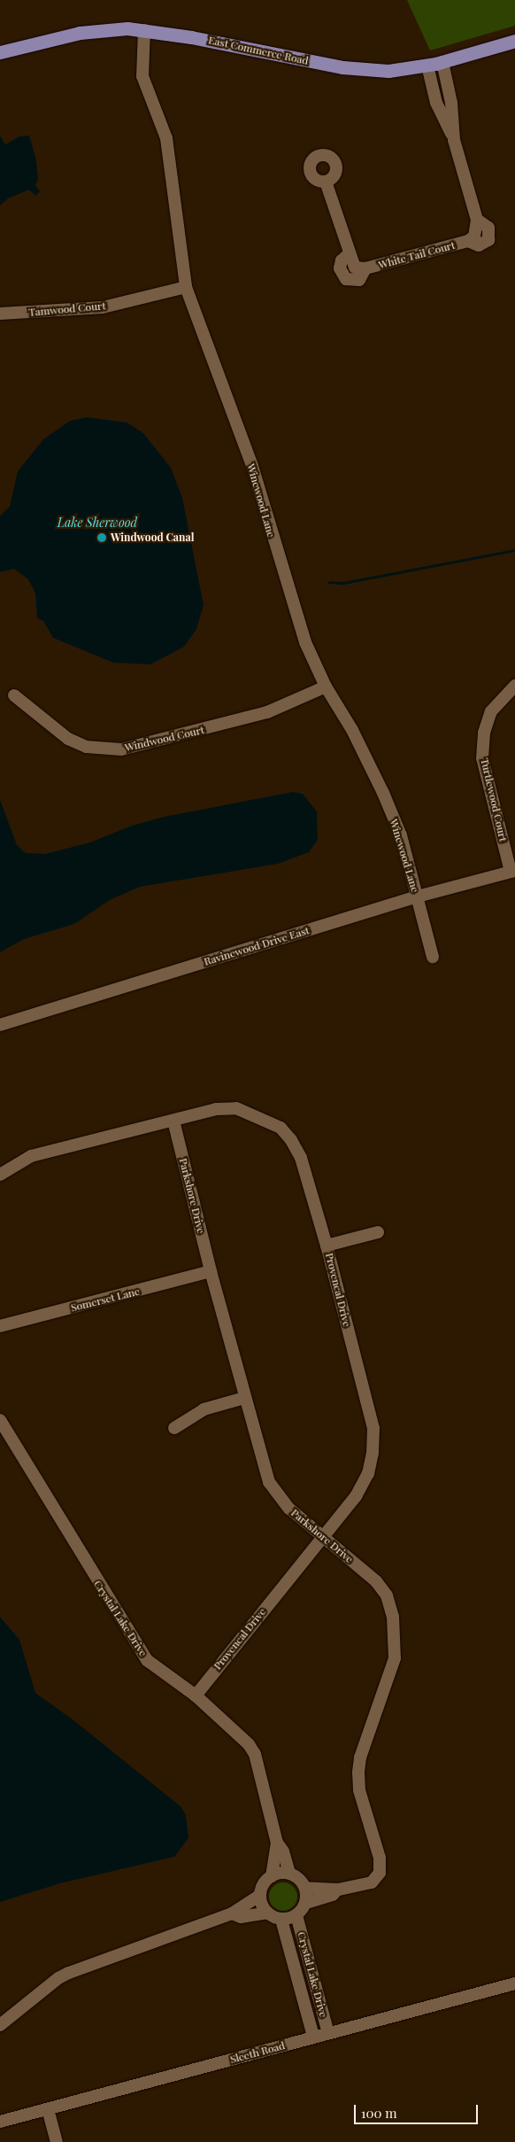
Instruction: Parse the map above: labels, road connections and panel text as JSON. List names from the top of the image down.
{
  "streets": {
    "main road": ["East Commerce Road"],
    "street": [
      "White Tail Court",
      "Tamwood Court",
      "Winewood Lane",
      "Windwood Court",
      "Turtlewood Court",
      "Ravinewood Drive East",
      "Parkshore Drive",
      "Provencal Drive",
      "Somerset Lane",
      "Crystal Lake Drive",
      "Sleeth Road"
    ]
  },
  "crossings": [
    ["East Commerce Road", "White Tail Court"],
    ["East Commerce Road", "Winewood Lane"],
    ["Tamwood Court", "Winewood Lane"],
    ["Winewood Lane", "Windwood Court"],
    ["Winewood Lane", "Ravinewood Drive East"],
    ["Turtlewood Court", "Ravinewood Drive East"],
    ["Parkshore Drive", "Provencal Drive"],
    ["Parkshore Drive", "Somerset Lane"],
    ["Parkshore Drive", "Crystal Lake Drive"],
    ["Provencal Drive", "Crystal Lake Drive"],
    ["Crystal Lake Drive", "Sleeth Road"]
  ],
  "water": ["Lake Sherwood"],
  "places": ["Windwood Canal"],
  "scale_bar": "100 m"
}
